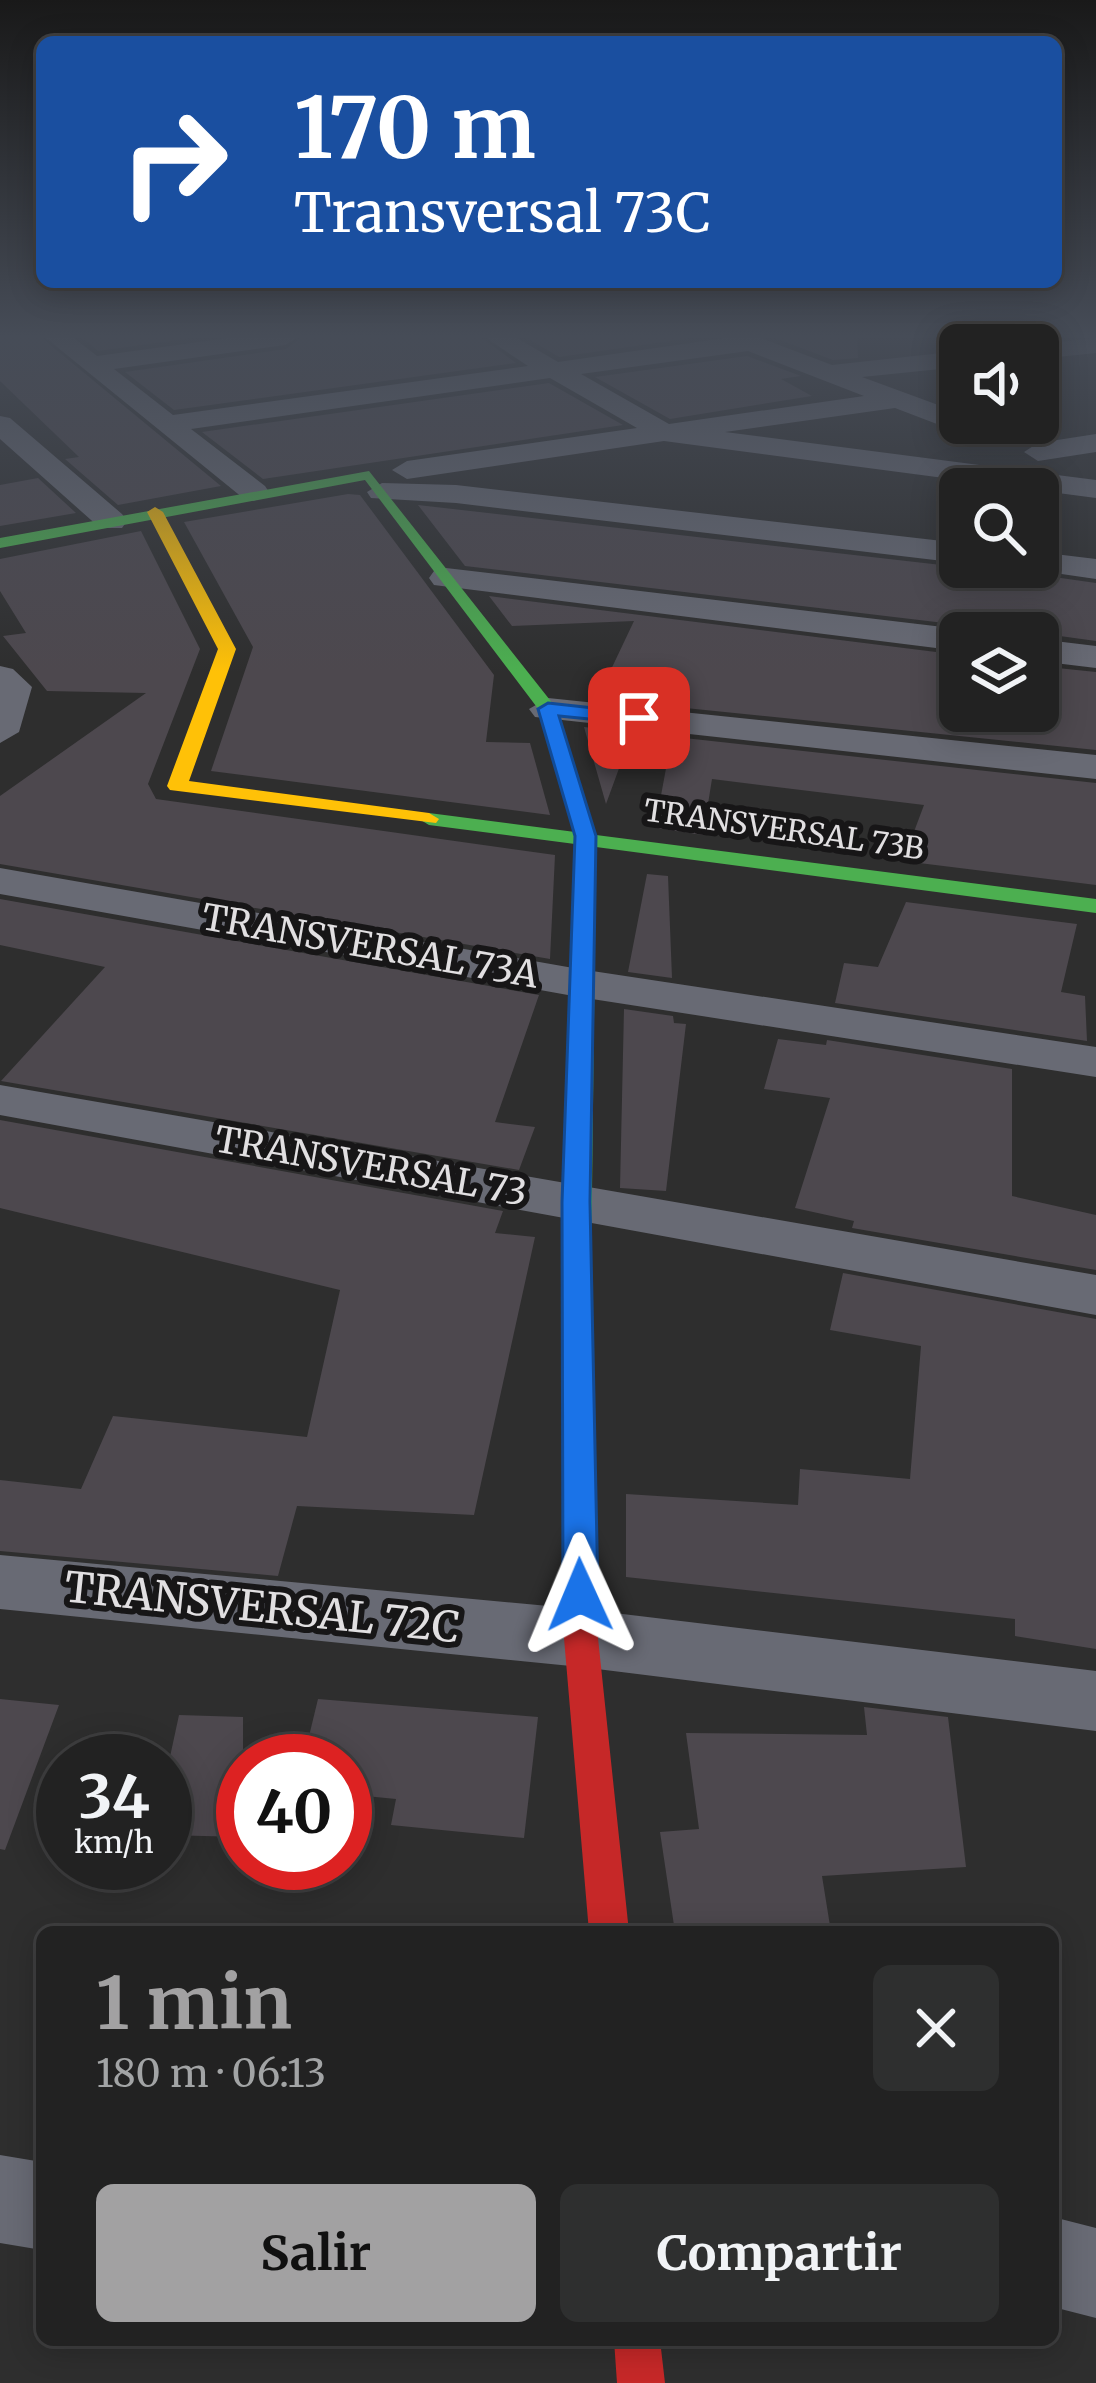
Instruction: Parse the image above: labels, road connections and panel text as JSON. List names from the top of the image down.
{
  "streets": {
    "street": [
      "TRANSVERSAL 73B",
      "TRANSVERSAL 73A",
      "TRANSVERSAL 73",
      "TRANSVERSAL 72C"
    ]
  },
  "page": {
    "turn": ["170 m", "Transversal 73C"],
    "speed": "34 km/h",
    "limit": "40",
    "heading": ["1 min", "180 m · 06:13"],
    "buttons": ["Salir", "Compartir"]
  }
}
